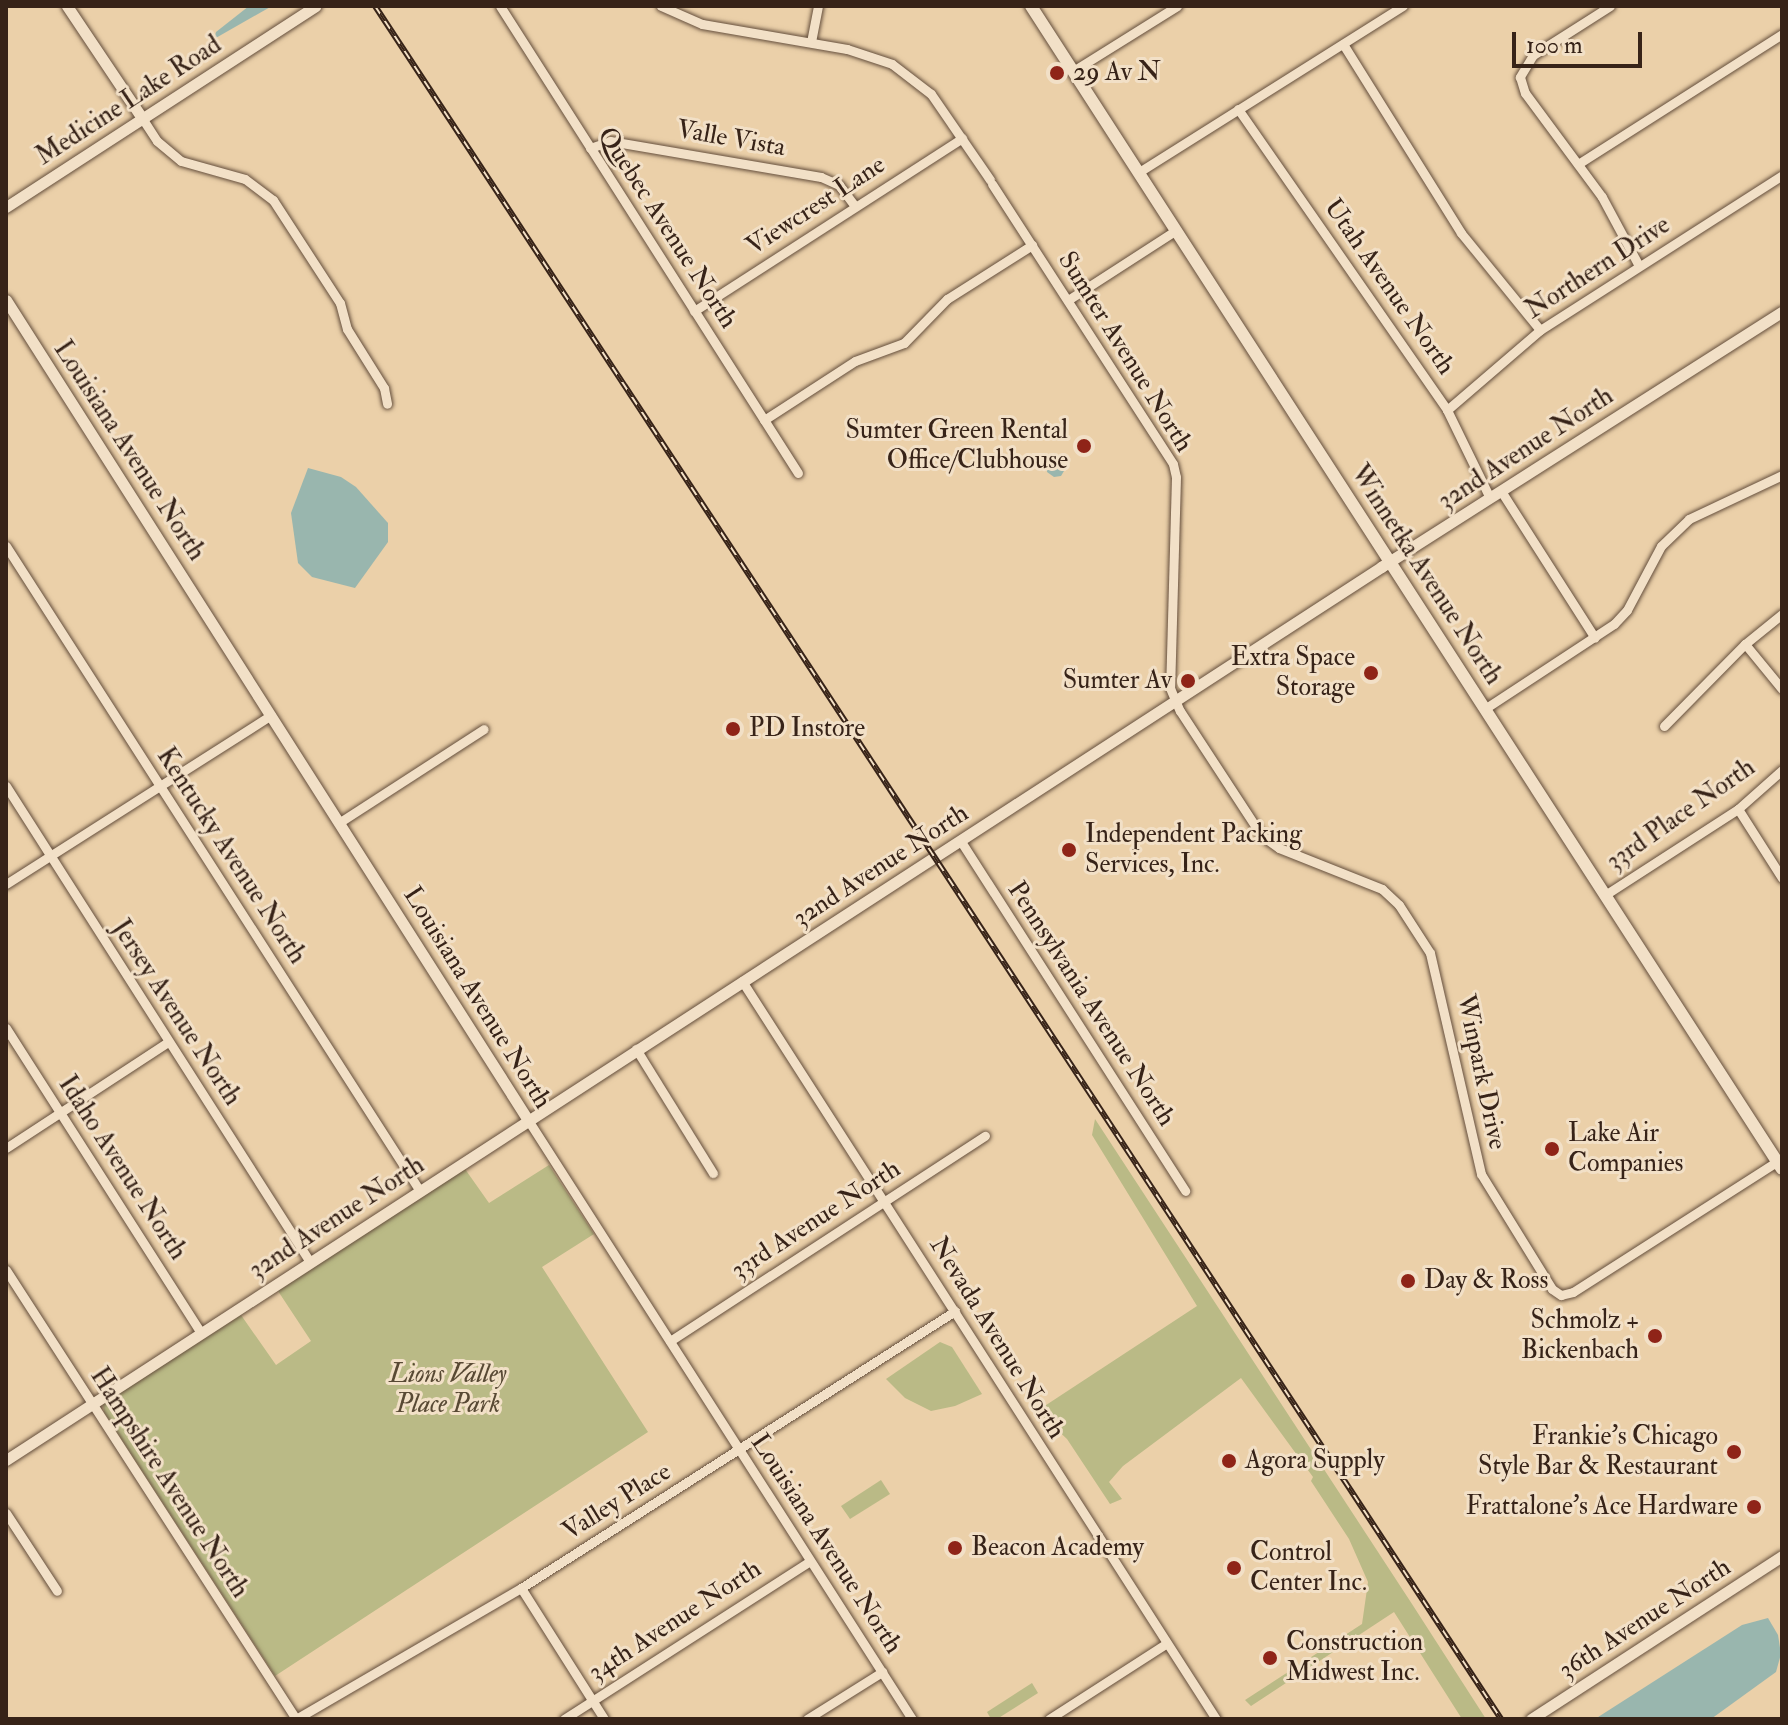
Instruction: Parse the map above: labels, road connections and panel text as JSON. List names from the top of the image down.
{
  "streets": {
    "main road": ["Winnetka Avenue North"],
    "street": [
      "Medicine Lake Road",
      "Valle Vista",
      "Viewcrest Lane",
      "Quebec Avenue North",
      "Northern Drive",
      "Utah Avenue North",
      "Sumter Avenue North",
      "32nd Avenue North",
      "Louisiana Avenue North",
      "33rd Place North",
      "Kentucky Avenue North",
      "Pennsylvania Avenue North",
      "Jersey Avenue North",
      "Winpark Drive",
      "Idaho Avenue North",
      "33rd Avenue North",
      "Nevada Avenue North",
      "Hampshire Avenue North",
      "Valley Place",
      "36th Avenue North",
      "34th Avenue North"
    ]
  },
  "crossings": [
    ["Valle Vista", "Viewcrest Lane"],
    ["Valle Vista", "Quebec Avenue North"],
    ["Viewcrest Lane", "Quebec Avenue North"],
    ["Viewcrest Lane", "Sumter Avenue North"],
    ["Northern Drive", "Utah Avenue North"],
    ["Utah Avenue North", "32nd Avenue North"],
    ["Sumter Avenue North", "32nd Avenue North"],
    ["Sumter Avenue North", "Winpark Drive"],
    ["32nd Avenue North", "Louisiana Avenue North"],
    ["32nd Avenue North", "Winnetka Avenue North"],
    ["32nd Avenue North", "Kentucky Avenue North"],
    ["32nd Avenue North", "Pennsylvania Avenue North"],
    ["32nd Avenue North", "Jersey Avenue North"],
    ["32nd Avenue North", "Winpark Drive"],
    ["32nd Avenue North", "Idaho Avenue North"],
    ["32nd Avenue North", "Nevada Avenue North"],
    ["32nd Avenue North", "Hampshire Avenue North"],
    ["Louisiana Avenue North", "33rd Avenue North"],
    ["Louisiana Avenue North", "Valley Place"],
    ["Louisiana Avenue North", "34th Avenue North"],
    ["Winnetka Avenue North", "33rd Place North"],
    ["Winnetka Avenue North", "Winpark Drive"],
    ["33rd Avenue North", "Nevada Avenue North"],
    ["Nevada Avenue North", "Valley Place"],
    ["Hampshire Avenue North", "Valley Place"]
  ],
  "parks": ["Lions Valley Place Park"],
  "places": [
    "29 Av N",
    "Sumter Green Rental Office/Clubhouse",
    "Extra Space Storage",
    "Sumter Av",
    "PD Instore",
    "Independent Packing Services, Inc.",
    "Lake Air Companies",
    "Day & Ross",
    "Schmolz + Bickenbach",
    "Frankie's Chicago Style Bar & Restaurant",
    "Agora Supply",
    "Frattalone's Ace Hardware",
    "Beacon Academy",
    "Control Center Inc.",
    "Construction Midwest Inc."
  ],
  "scale_bar": "100 m"
}
